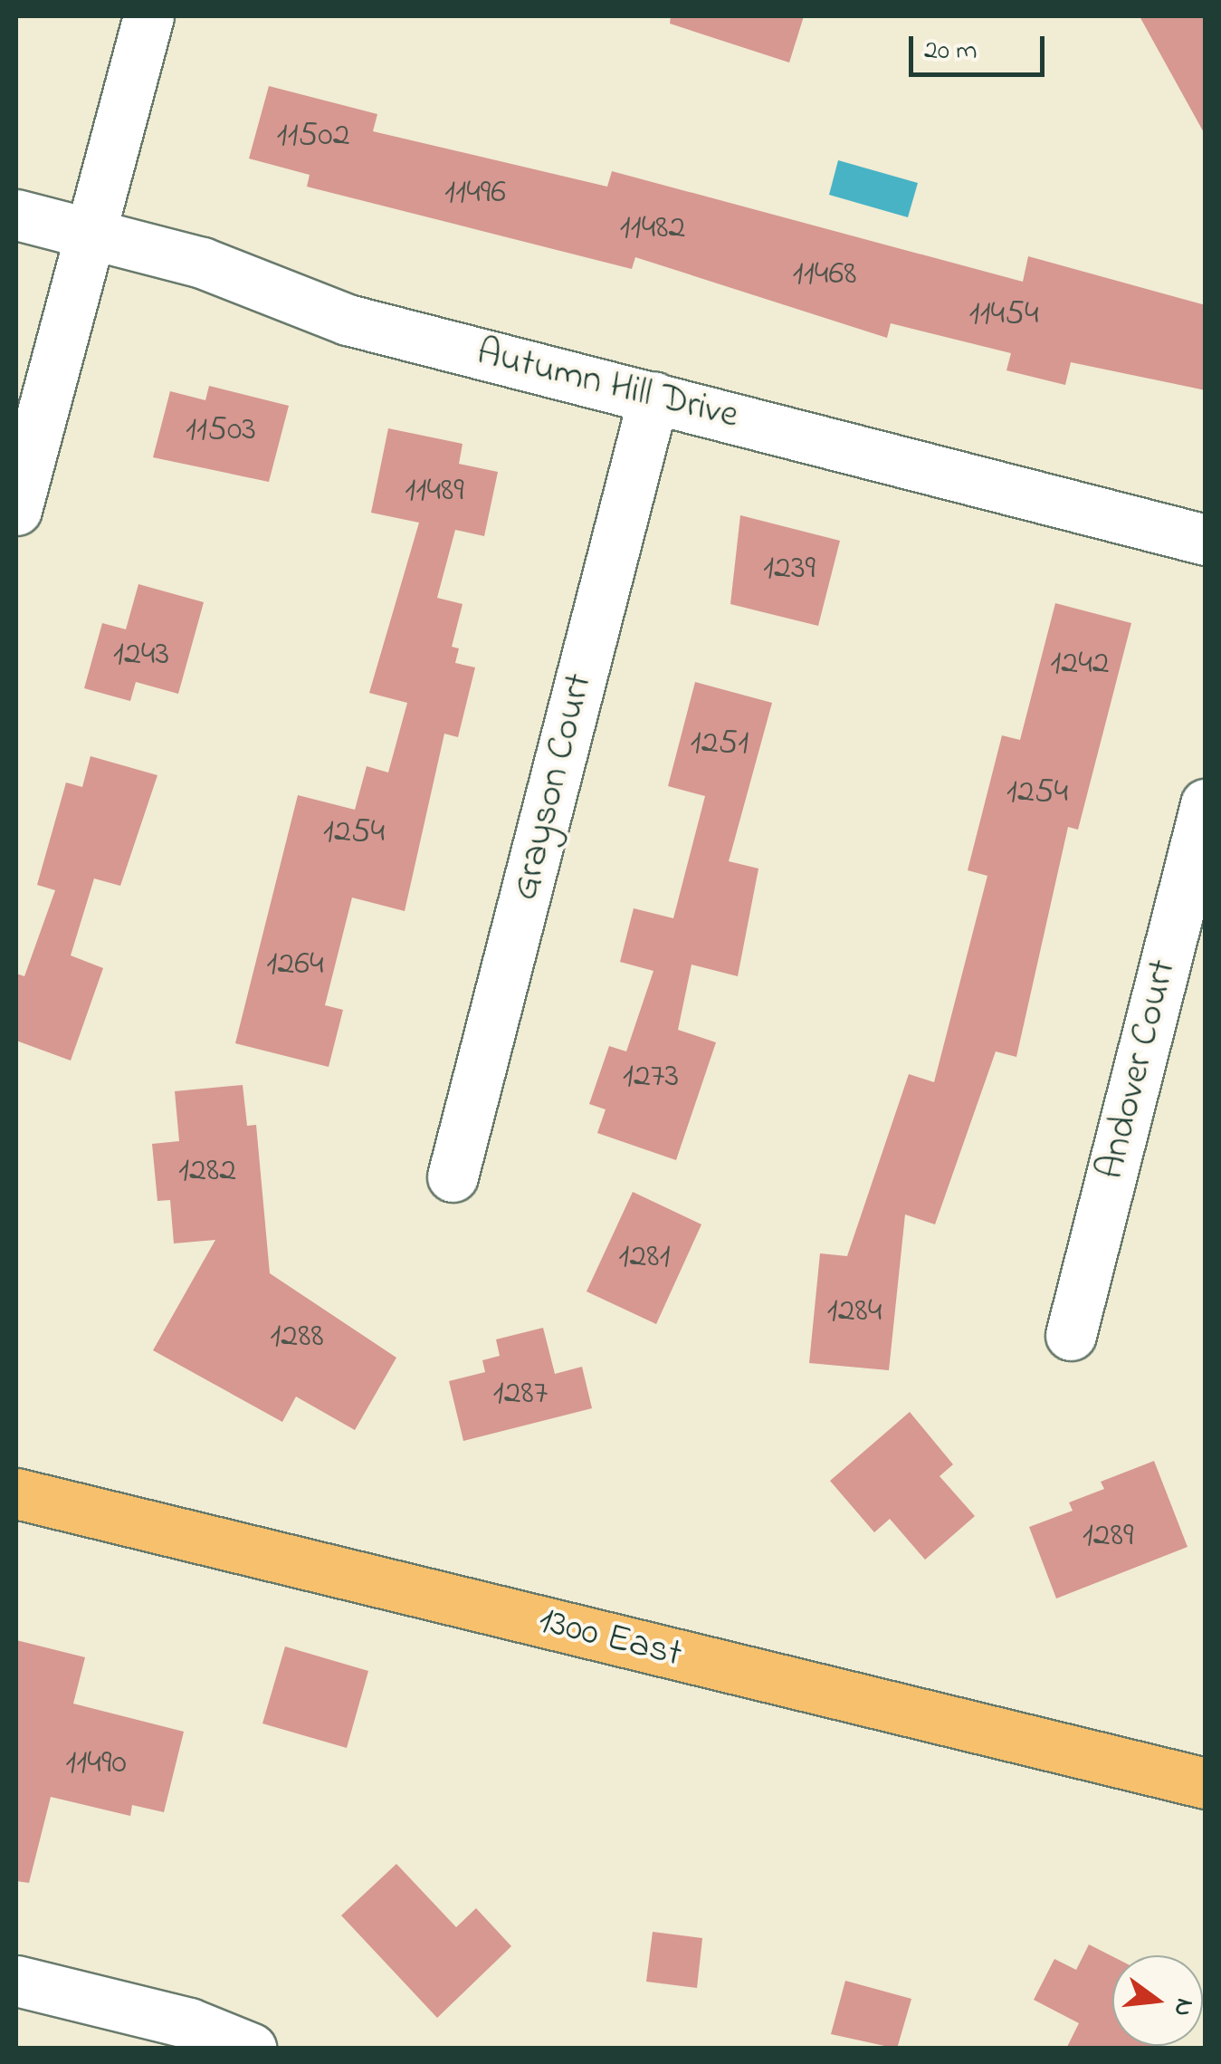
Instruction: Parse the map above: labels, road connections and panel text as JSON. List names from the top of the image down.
{
  "streets": {
    "main road": ["1300 East"],
    "street": ["Autumn Hill Drive", "Grayson Court", "Andover Court"]
  },
  "crossings": [
    ["Autumn Hill Drive", "Grayson Court"]
  ],
  "house_numbers": [
    "11502",
    "11496",
    "11482",
    "11468",
    "11454",
    "11503",
    "11489",
    "1239",
    "1243",
    "1242",
    "1251",
    "1254",
    "1254",
    "1264",
    "1273",
    "1282",
    "1281",
    "1284",
    "1288",
    "1287",
    "1289",
    "11490"
  ],
  "scale_bar": "20 m",
  "north": "right"
}
